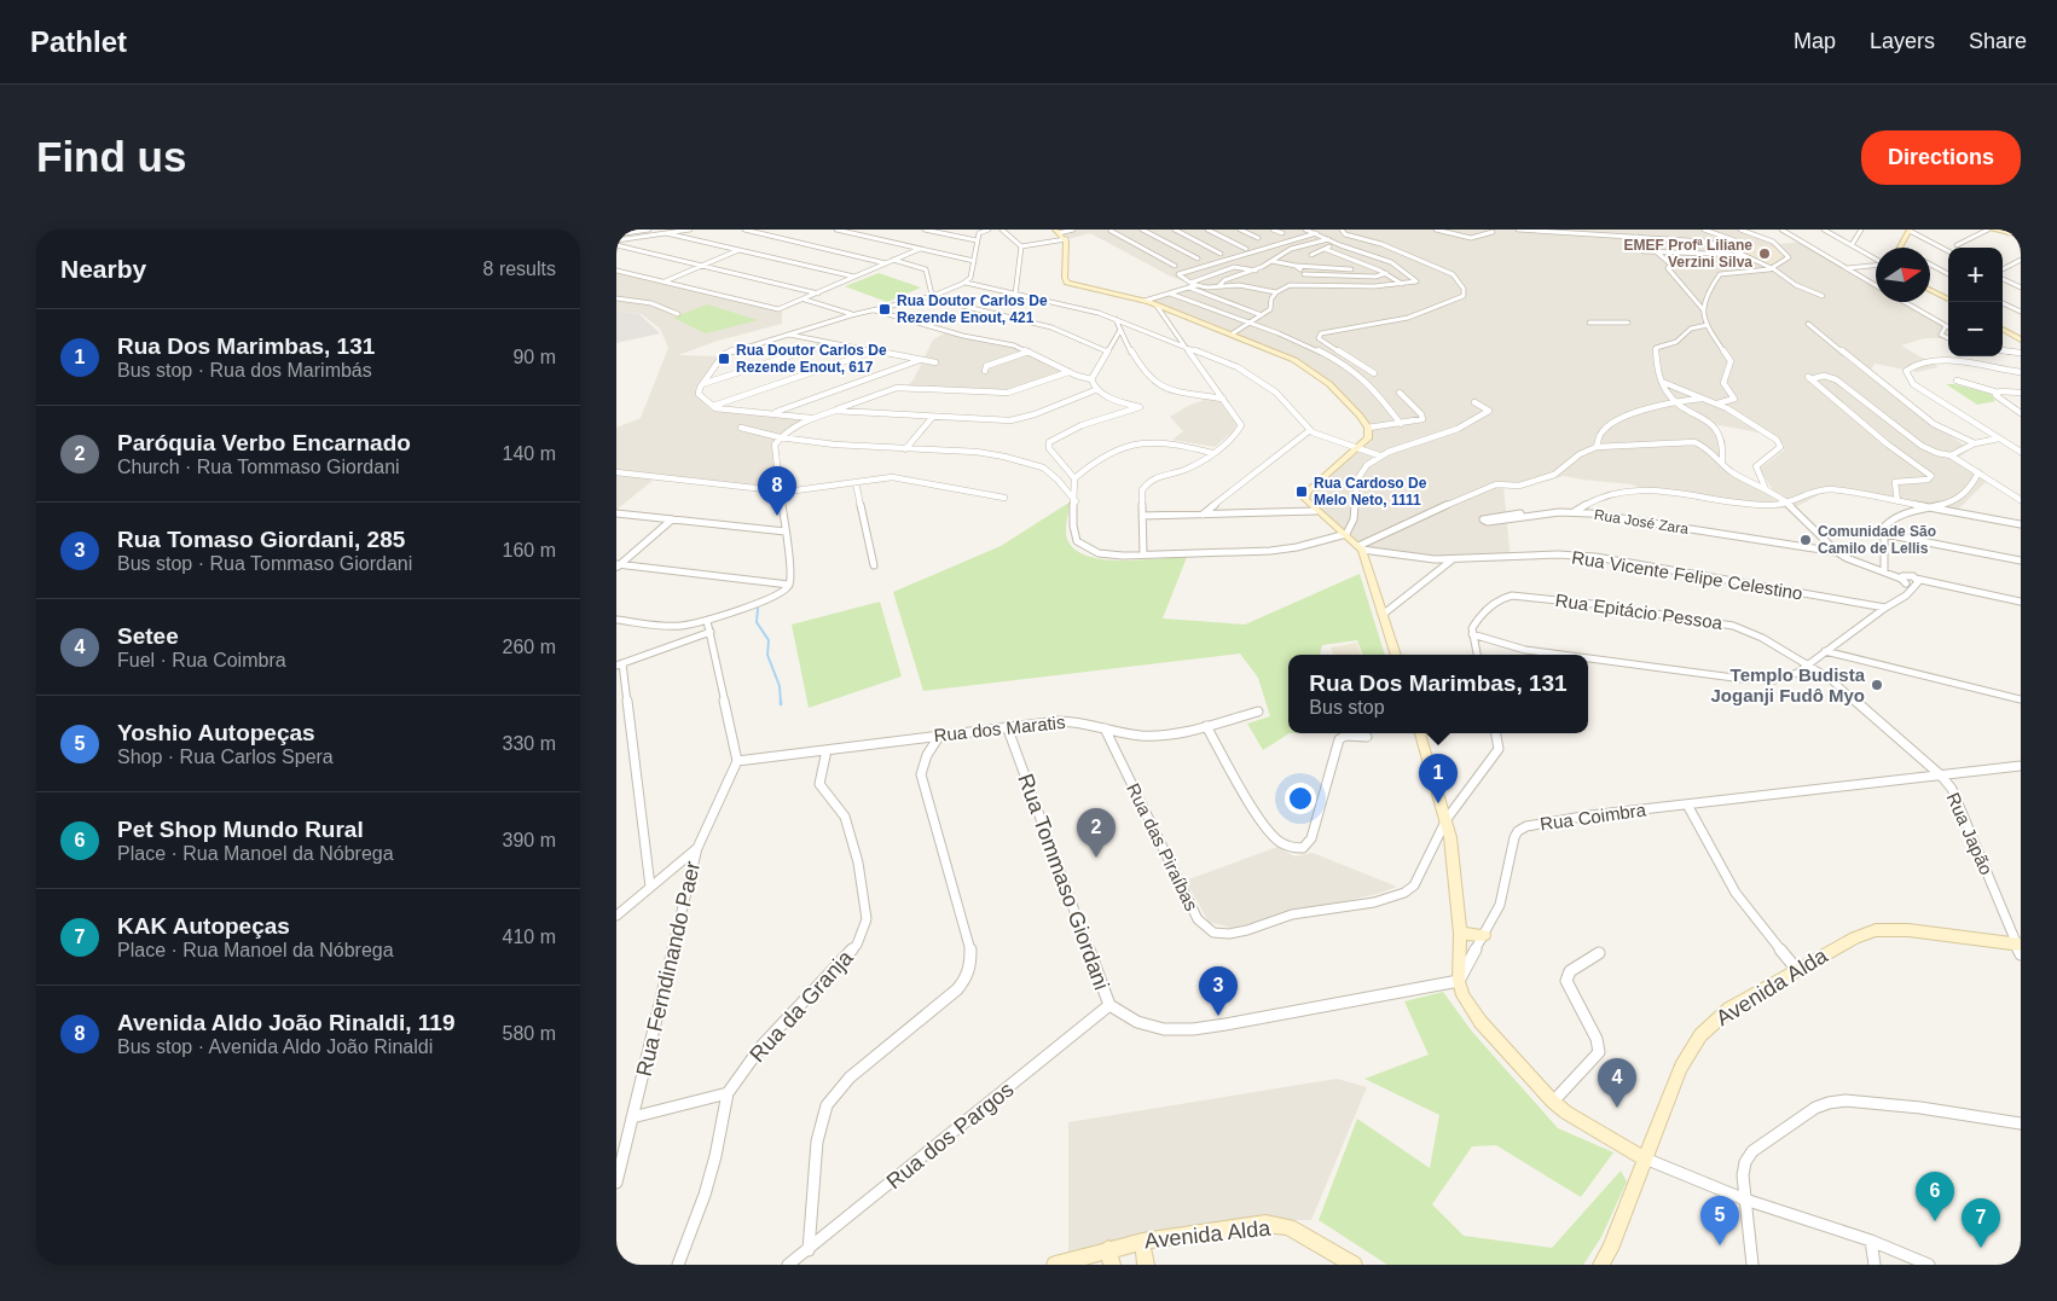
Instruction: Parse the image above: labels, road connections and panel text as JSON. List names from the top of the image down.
{
  "streets": {
    "main road": ["Avenida Alda"],
    "street": [
      "Rua José Zara",
      "Rua Vicente Felipe Celestino",
      "Rua Epitácio Pessoa",
      "Rua dos Maratis",
      "Rua Coimbra",
      "Rua Japão",
      "Rua das Piraíbas",
      "Rua Tommaso Giordani",
      "Rua Ferndinando Paer",
      "Rua da Granja",
      "Rua dos Pargos"
    ]
  },
  "crossings": [
    ["Rua Epitácio Pessoa", "Rua Japão"],
    ["Rua dos Maratis", "Rua das Piraíbas"],
    ["Rua dos Maratis", "Rua Tommaso Giordani"],
    ["Rua dos Maratis", "Rua Ferndinando Paer"],
    ["Rua dos Maratis", "Rua da Granja"],
    ["Rua Coimbra", "Rua Japão"],
    ["Rua Coimbra", "Rua Tommaso Giordani"],
    ["Rua Japão", "Avenida Alda"],
    ["Rua Tommaso Giordani", "Rua dos Pargos"]
  ],
  "places": {
    "other": ["EMEF Profª Liliane Verzini Silva", "Comunidade São Camilo de Lellis", "Templo Budista Joganji Fudô Myo"],
    "transit": ["Rua Doutor Carlos De Rezende Enout, 421", "Rua Doutor Carlos De Rezende Enout, 617", "Rua Cardoso De Melo Neto, 1111"]
  },
  "north": "right",
  "page": {
    "header": "Pathlet",
    "nav": ["Map", "Layers", "Share"],
    "buttons": "Directions",
    "title": "Find us",
    "heading": ["Nearby", "8 results"],
    "map_buttons": ["+", "−"],
    "list": [
      {
        "mark": "1",
        "name": "Rua Dos Marimbas, 131",
        "note": "Bus stop · Rua dos Marimbás",
        "value": "90 m"
      },
      {
        "mark": "2",
        "name": "Paróquia Verbo Encarnado",
        "note": "Church · Rua Tommaso Giordani",
        "value": "140 m"
      },
      {
        "mark": "3",
        "name": "Rua Tomaso Giordani, 285",
        "note": "Bus stop · Rua Tommaso Giordani",
        "value": "160 m"
      },
      {
        "mark": "4",
        "name": "Setee",
        "note": "Fuel · Rua Coimbra",
        "value": "260 m"
      },
      {
        "mark": "5",
        "name": "Yoshio Autopeças",
        "note": "Shop · Rua Carlos Spera",
        "value": "330 m"
      },
      {
        "mark": "6",
        "name": "Pet Shop Mundo Rural",
        "note": "Place · Rua Manoel da Nóbrega",
        "value": "390 m"
      },
      {
        "mark": "7",
        "name": "KAK Autopeças",
        "note": "Place · Rua Manoel da Nóbrega",
        "value": "410 m"
      },
      {
        "mark": "8",
        "name": "Avenida Aldo João Rinaldi, 119",
        "note": "Bus stop · Avenida Aldo João Rinaldi",
        "value": "580 m"
      }
    ],
    "pins": [
      "8",
      "1",
      "2",
      "3",
      "4",
      "6",
      "5",
      "7"
    ],
    "popup": ["Rua Dos Marimbas, 131", "Bus stop"]
  }
}
